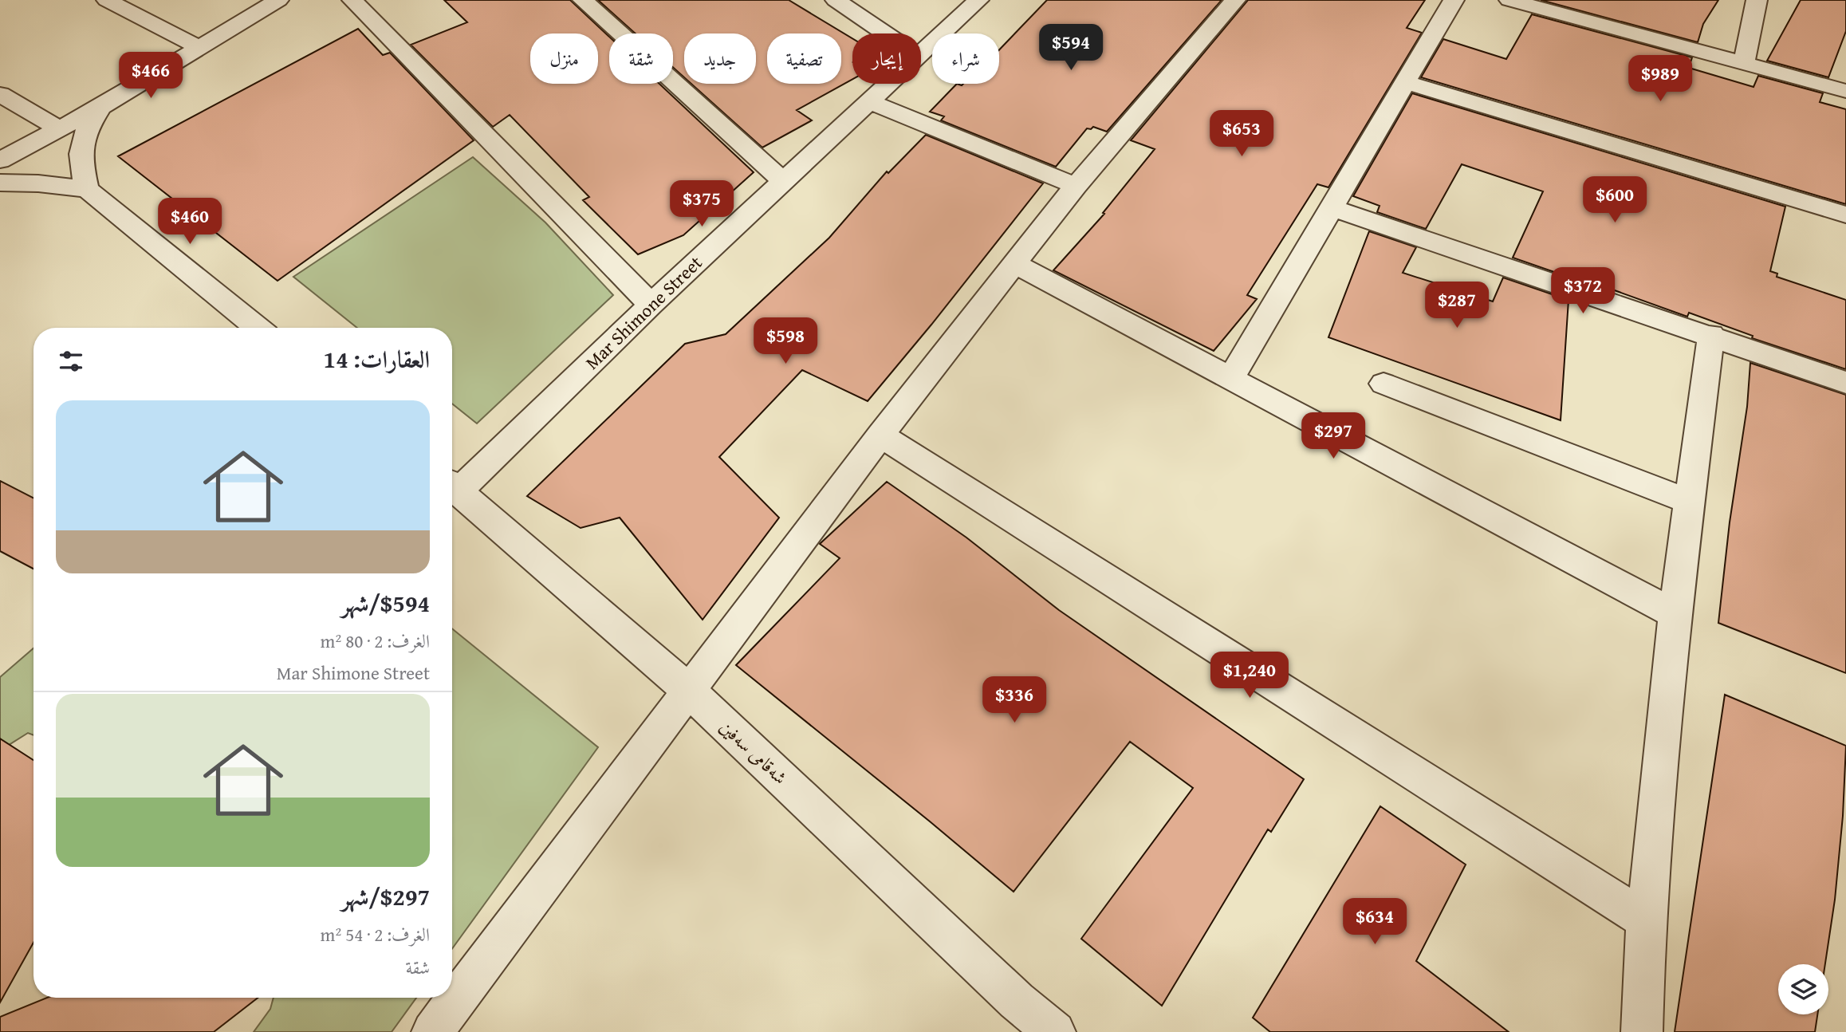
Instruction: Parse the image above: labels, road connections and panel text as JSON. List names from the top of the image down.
{
  "streets": {
    "street": ["Mar Shimone Street", "شەقامی سەفین"]
  },
  "crossings": [
    ["Mar Shimone Street", "شەقامی سەفین"]
  ],
  "page": {
    "price": [
      "$594",
      "$466",
      "$989",
      "$653",
      "$600",
      "$375",
      "$460",
      "$372",
      "$287",
      "$598",
      "$297",
      "$1,240",
      "$336",
      "$634"
    ],
    "chip": [
      "شراء",
      "إيجار",
      "تصفية",
      "جديد",
      "شقة",
      "منزل"
    ],
    "heading": "العقارات: 14",
    "list": [
      {
        "name": "$594/شهر",
        "note": "الغرف: 2 · 80 m² · Mar Shimone Street"
      },
      {
        "name": "$297/شهر",
        "note": "الغرف: 2 · 54 m² · شقة"
      }
    ]
  }
}
